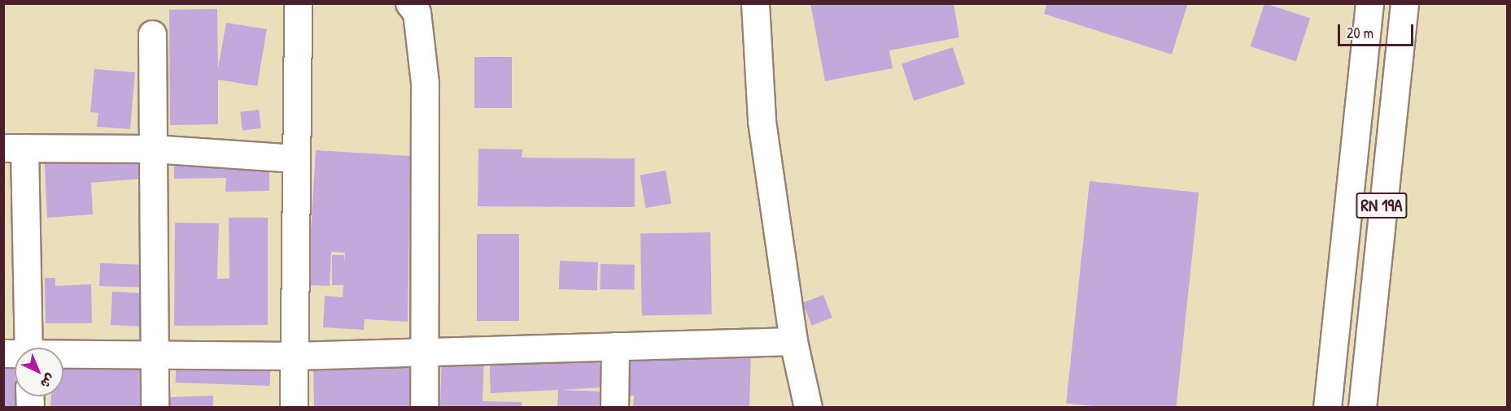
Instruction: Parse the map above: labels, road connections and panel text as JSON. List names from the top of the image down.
{
  "streets": {
    "street": ["RN 19A"]
  },
  "scale_bar": "20 m",
  "north": "bottom right"
}
